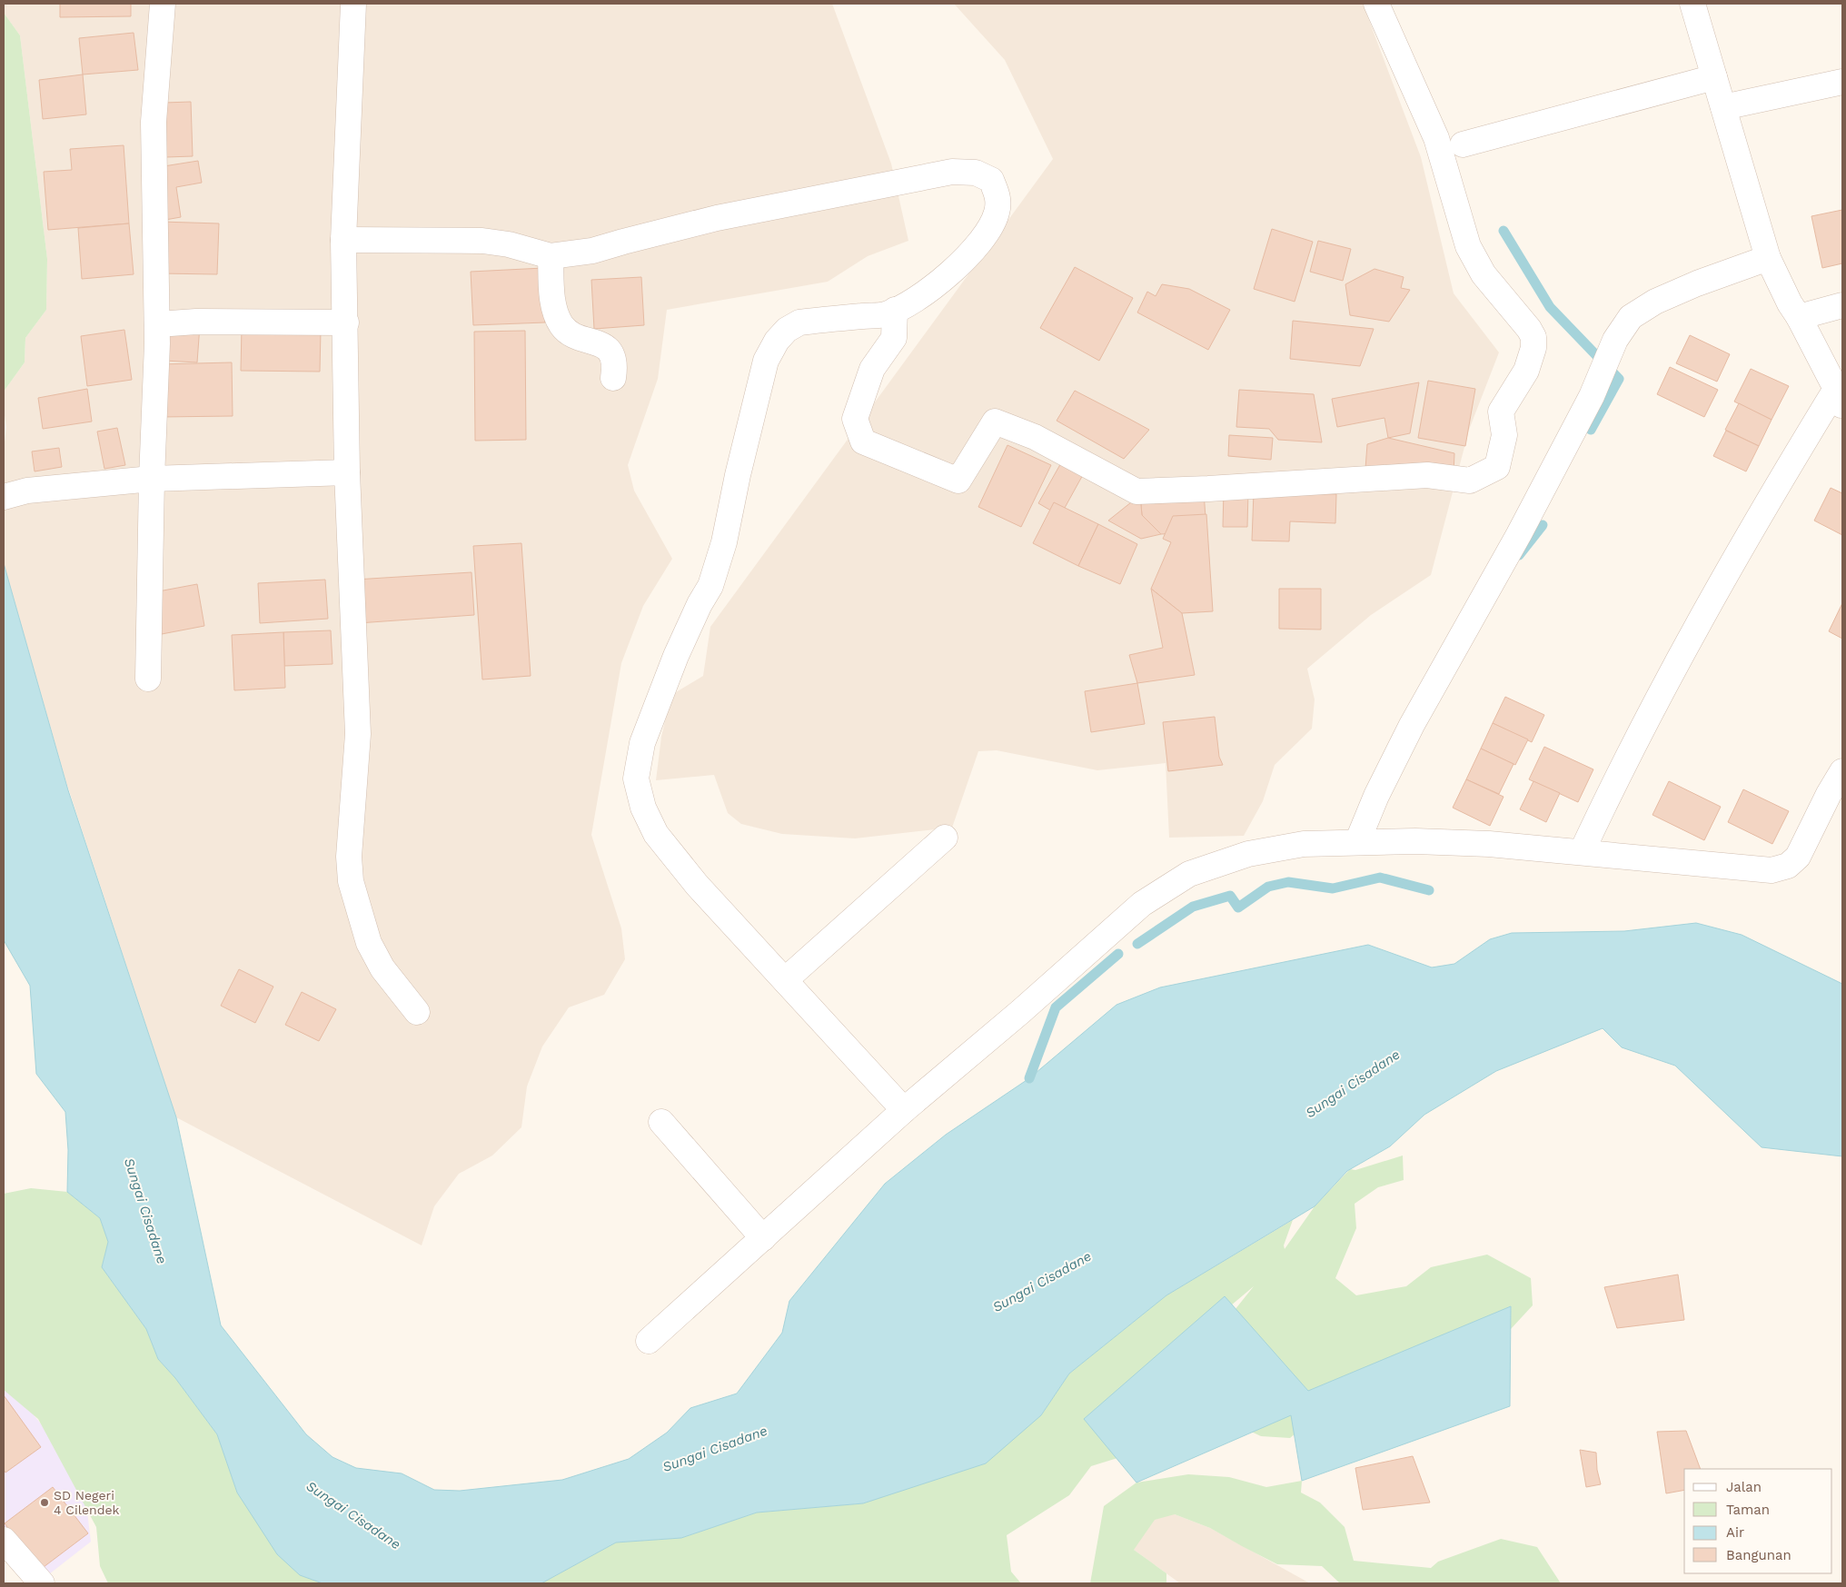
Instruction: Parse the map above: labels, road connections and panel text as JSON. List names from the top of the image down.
{
  "water": ["Sungai Cisadane"],
  "places": ["SD Negeri 4 Cilendek"],
  "legend": [
    "Jalan",
    "Taman",
    "Air",
    "Bangunan"
  ]
}
